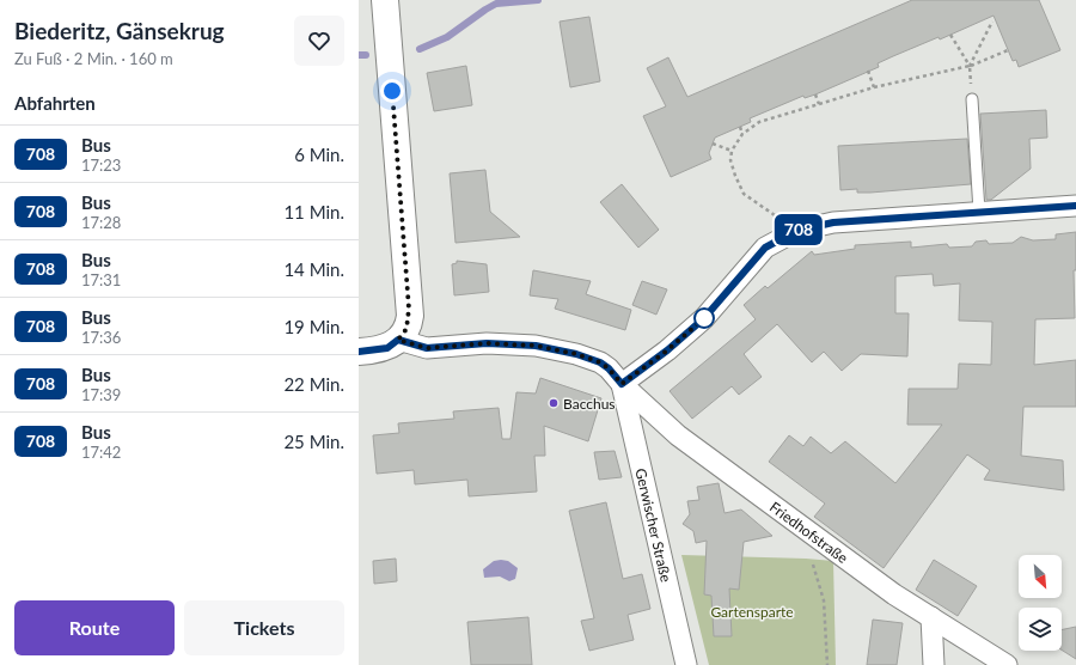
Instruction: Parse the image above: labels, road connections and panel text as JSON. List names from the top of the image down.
{
  "streets": {
    "street": ["Gerwischer Straße", "Friedhofstraße"]
  },
  "crossings": [
    ["Gerwischer Straße", "Friedhofstraße"]
  ],
  "parks": ["Gartensparte"],
  "places": ["Bacchus"],
  "lines": ["bus line 708"],
  "north": "bottom right",
  "page": {
    "heading": [
      ["Biederitz, Gänsekrug", "Zu Fuß · 2 Min. · 160 m"],
      "Abfahrten"
    ],
    "on_map": "708",
    "list": [
      {
        "mark": "708",
        "name": "Bus",
        "note": "17:23",
        "value": "6 Min."
      },
      {
        "mark": "708",
        "name": "Bus",
        "note": "17:28",
        "value": "11 Min."
      },
      {
        "mark": "708",
        "name": "Bus",
        "note": "17:31",
        "value": "14 Min."
      },
      {
        "mark": "708",
        "name": "Bus",
        "note": "17:36",
        "value": "19 Min."
      },
      {
        "mark": "708",
        "name": "Bus",
        "note": "17:39",
        "value": "22 Min."
      },
      {
        "mark": "708",
        "name": "Bus",
        "note": "17:42",
        "value": "25 Min."
      }
    ],
    "buttons": ["Route", "Tickets"]
  }
}
